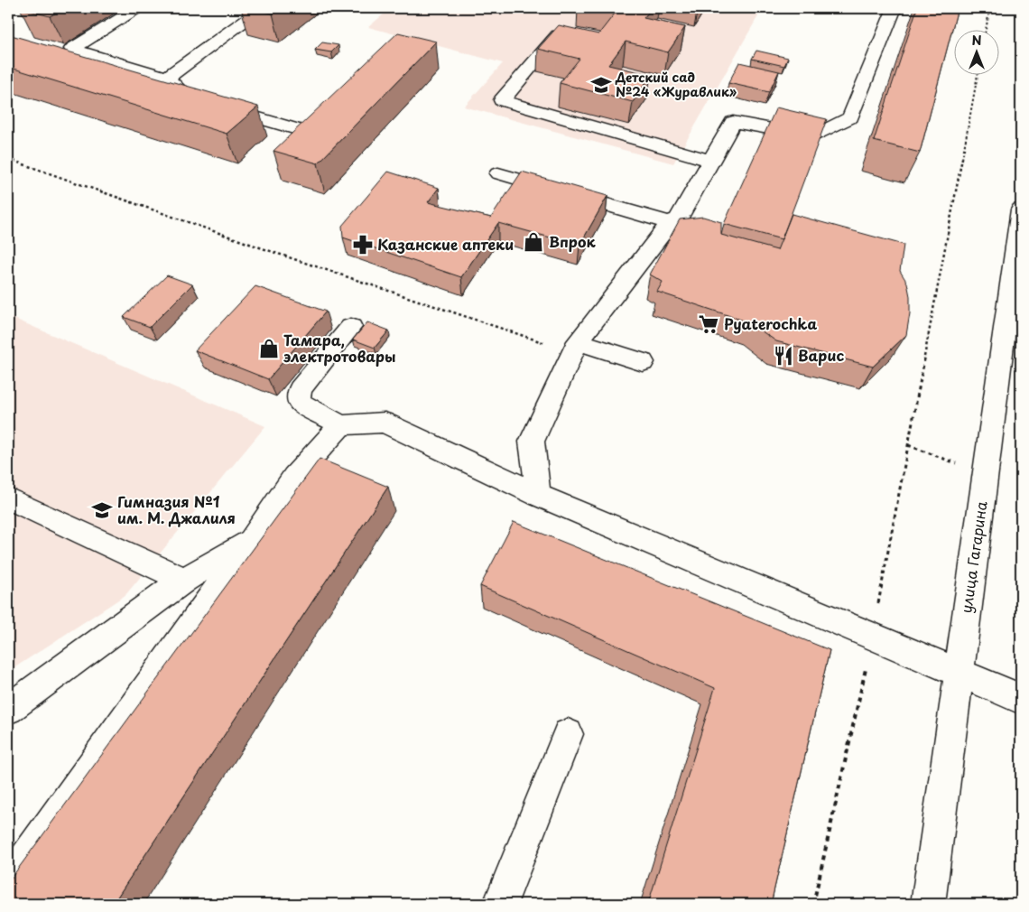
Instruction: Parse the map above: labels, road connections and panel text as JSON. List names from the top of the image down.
{
  "streets": {
    "street": ["улица Гагарина"]
  },
  "places": {
    "school or university": ["Детский сад №24 «Журавлик»", "Гимназия №1 им. М. Джалиля"],
    "shop": ["Впрок", "Тамара, электротовары"],
    "pharmacy": ["Казанские аптеки"],
    "supermarket": ["Pyaterochka"],
    "restaurant": ["Варис"]
  },
  "north": "top"
}
